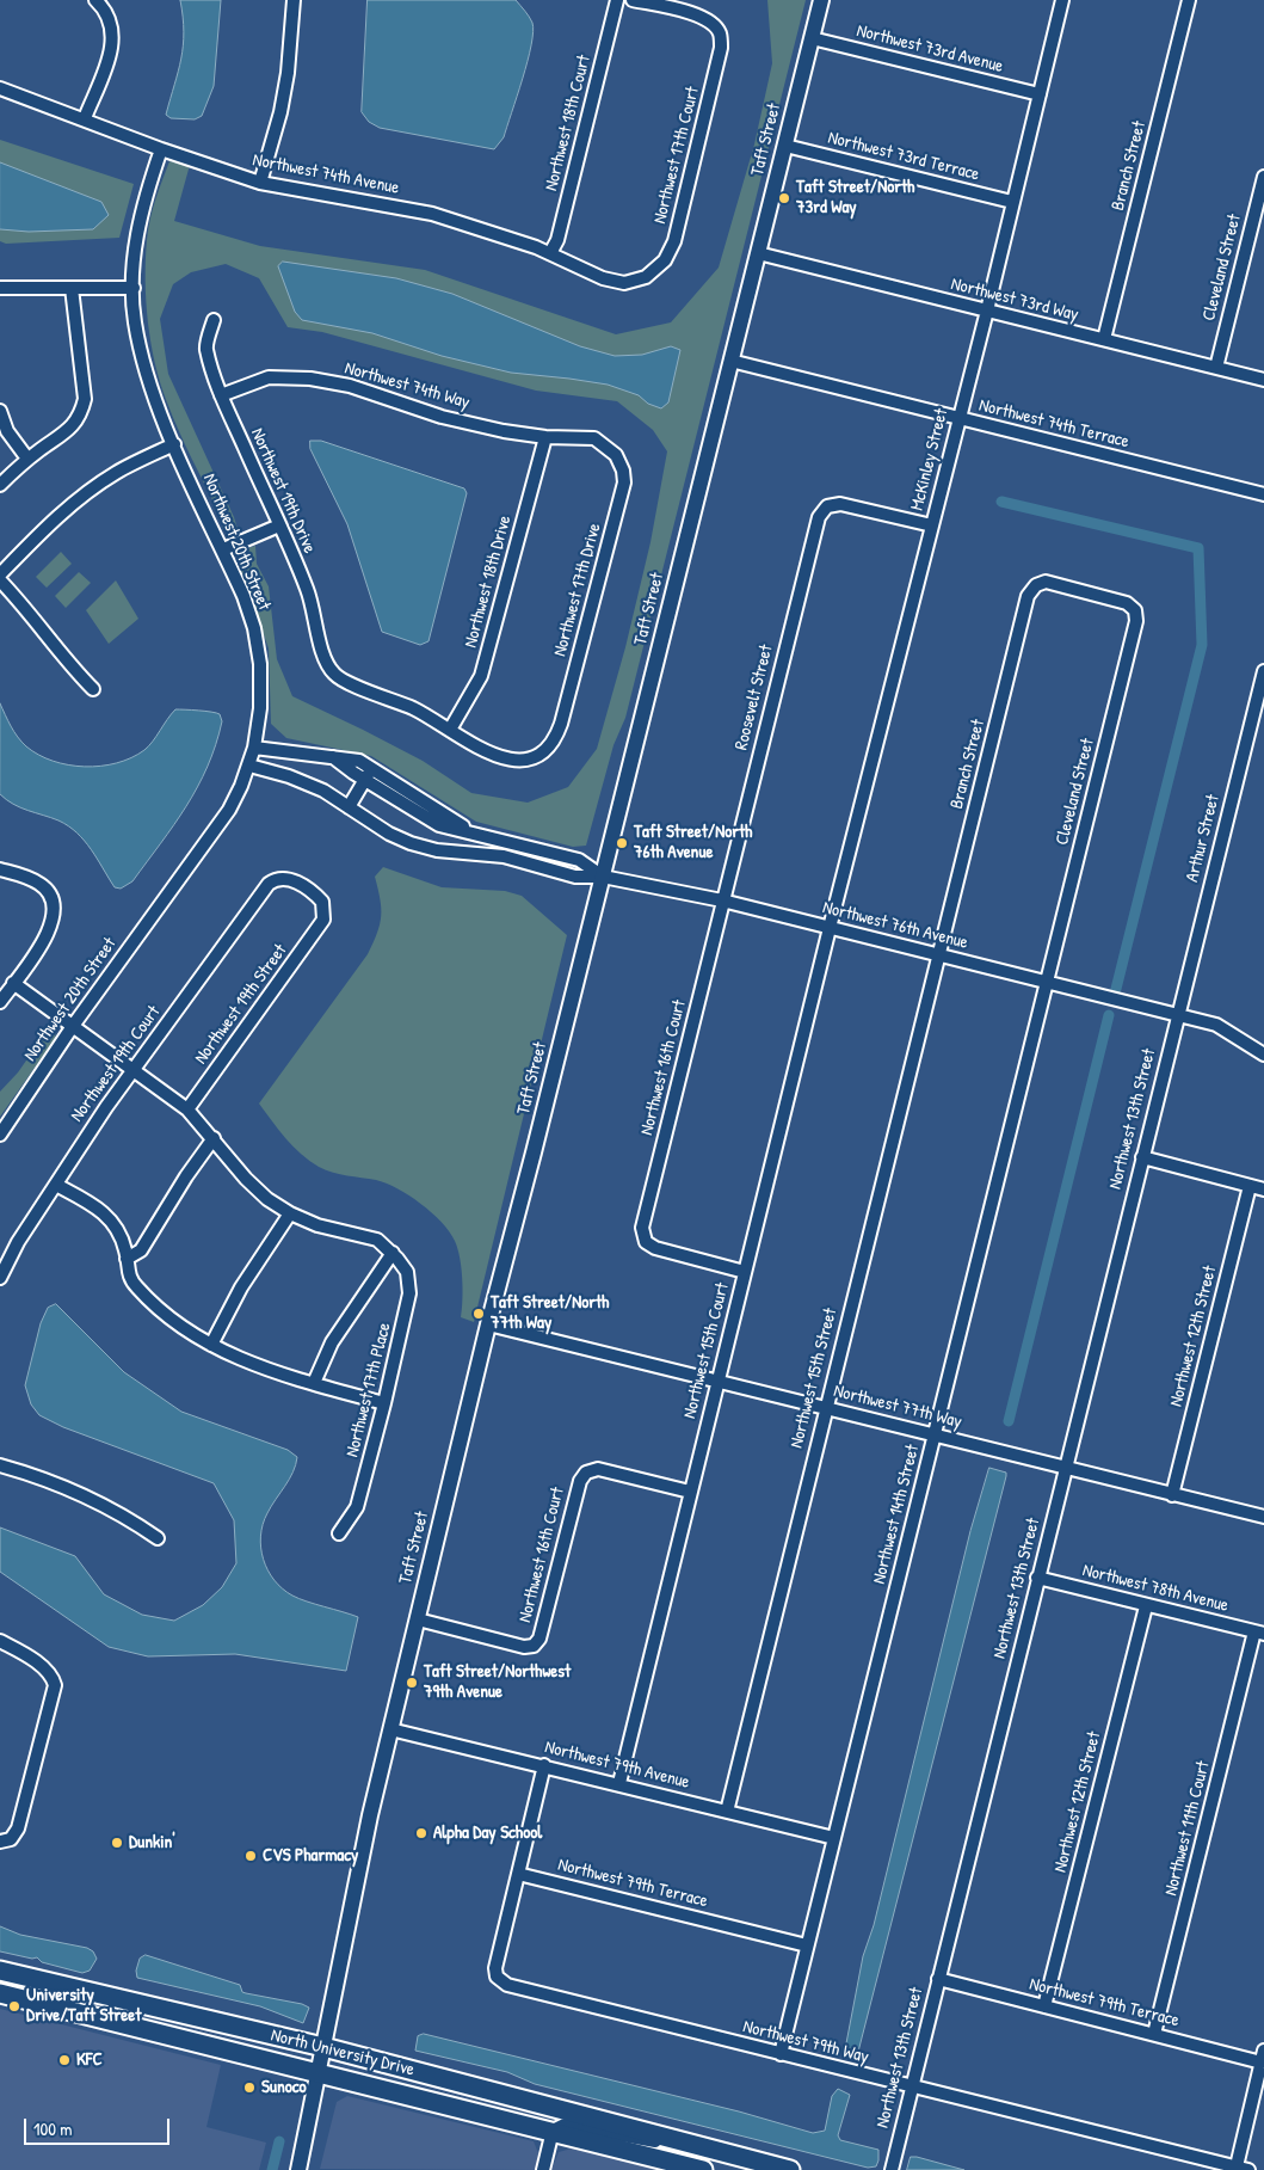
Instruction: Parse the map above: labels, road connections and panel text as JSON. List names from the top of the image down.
{
  "streets": {
    "main road": ["North University Drive"],
    "street": [
      "Northwest 73rd Avenue",
      "Northwest 18th Court",
      "Taft Street",
      "Northwest 17th Court",
      "Northwest 73rd Terrace",
      "Branch Street",
      "Northwest 74th Avenue",
      "Cleveland Street",
      "Northwest 73rd Way",
      "Northwest 74th Way",
      "Northwest 74th Terrace",
      "McKinley Street",
      "Northwest 19th Drive",
      "Northwest 20th Street",
      "Northwest 18th Drive",
      "Northwest 17th Drive",
      "Roosevelt Street",
      "Arthur Street",
      "Northwest 76th Avenue",
      "Northwest 19th Street",
      "Northwest 19th Court",
      "Northwest 16th Court",
      "Northwest 13th Street",
      "Northwest 12th Street",
      "Northwest 15th Court",
      "Northwest 15th Street",
      "Northwest 17th Place",
      "Northwest 77th Way",
      "Northwest 14th Street",
      "Northwest 78th Avenue",
      "Northwest 79th Avenue",
      "Northwest 11th Court",
      "Northwest 79th Terrace",
      "Northwest 79th Way"
    ]
  },
  "crossings": [
    ["Northwest 73rd Avenue", "Taft Street"],
    ["Northwest 73rd Avenue", "McKinley Street"],
    ["Northwest 18th Court", "Northwest 74th Avenue"],
    ["Taft Street", "Northwest 73rd Terrace"],
    ["Taft Street", "Northwest 73rd Way"],
    ["Taft Street", "Northwest 74th Terrace"],
    ["Taft Street", "Northwest 76th Avenue"],
    ["Taft Street", "Northwest 16th Court"],
    ["Taft Street", "Northwest 77th Way"],
    ["Taft Street", "Northwest 79th Avenue"],
    ["Taft Street", "North University Drive"],
    ["Northwest 17th Court", "Northwest 74th Avenue"],
    ["Northwest 73rd Terrace", "McKinley Street"],
    ["Branch Street", "Cleveland Street"],
    ["Branch Street", "Northwest 73rd Way"],
    ["Branch Street", "Northwest 76th Avenue"],
    ["Branch Street", "Northwest 15th Street"],
    ["Northwest 74th Avenue", "Northwest 20th Street"],
    ["Cleveland Street", "Northwest 73rd Way"],
    ["Cleveland Street", "Northwest 76th Avenue"],
    ["Cleveland Street", "Northwest 14th Street"],
    ["Northwest 73rd Way", "McKinley Street"],
    ["Northwest 74th Way", "Northwest 19th Drive"],
    ["Northwest 74th Way", "Northwest 18th Drive"],
    ["Northwest 74th Way", "Northwest 17th Drive"],
    ["Northwest 74th Terrace", "McKinley Street"],
    ["McKinley Street", "Roosevelt Street"],
    ["McKinley Street", "Northwest 76th Avenue"],
    ["McKinley Street", "Northwest 15th Court"],
    ["Northwest 19th Drive", "Northwest 18th Drive"],
    ["Northwest 19th Drive", "Northwest 17th Drive"],
    ["Northwest 20th Street", "Northwest 76th Avenue"],
    ["Northwest 18th Drive", "Northwest 17th Drive"],
    ["Roosevelt Street", "Northwest 76th Avenue"],
    ["Roosevelt Street", "Northwest 16th Court"],
    ["Arthur Street", "Northwest 76th Avenue"],
    ["Arthur Street", "Northwest 13th Street"],
    ["Northwest 76th Avenue", "Northwest 16th Court"],
    ["Northwest 76th Avenue", "Northwest 13th Street"],
    ["Northwest 76th Avenue", "Northwest 15th Court"],
    ["Northwest 76th Avenue", "Northwest 15th Street"],
    ["Northwest 76th Avenue", "Northwest 14th Street"],
    ["Northwest 19th Street", "Northwest 19th Court"],
    ["Northwest 16th Court", "Northwest 15th Court"],
    ["Northwest 13th Street", "Northwest 77th Way"],
    ["Northwest 13th Street", "Northwest 78th Avenue"],
    ["Northwest 13th Street", "Northwest 79th Terrace"],
    ["Northwest 13th Street", "Northwest 79th Way"],
    ["Northwest 12th Street", "Northwest 77th Way"],
    ["Northwest 12th Street", "Northwest 78th Avenue"],
    ["Northwest 12th Street", "Northwest 79th Terrace"],
    ["Northwest 15th Court", "Northwest 77th Way"],
    ["Northwest 15th Court", "Northwest 79th Avenue"],
    ["Northwest 15th Street", "Northwest 77th Way"],
    ["Northwest 15th Street", "Northwest 79th Avenue"],
    ["Northwest 77th Way", "Northwest 14th Street"],
    ["Northwest 14th Street", "Northwest 79th Avenue"],
    ["Northwest 14th Street", "Northwest 79th Terrace"],
    ["Northwest 14th Street", "Northwest 79th Way"],
    ["Northwest 78th Avenue", "Northwest 11th Court"],
    ["Northwest 11th Court", "Northwest 79th Terrace"],
    ["Northwest 79th Terrace", "Northwest 79th Way"]
  ],
  "places": [
    "Taft Street/North 73rd Way",
    "Taft Street/North 76th Avenue",
    "Taft Street/North 77th Way",
    "Taft Street/Northwest 79th Avenue",
    "Alpha Day School",
    "Dunkin'",
    "CVS Pharmacy",
    "University Drive/Taft Street",
    "KFC",
    "Sunoco"
  ],
  "scale_bar": "100 m"
}
